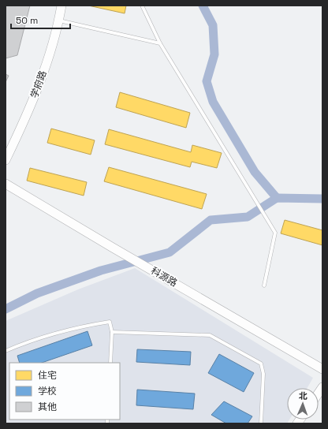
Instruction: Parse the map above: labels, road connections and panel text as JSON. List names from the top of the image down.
{
  "streets": {
    "street": ["学府路", "科源路"]
  },
  "legend": ["住宅", "学校", "其他"],
  "scale_bar": "50 m",
  "north": "top"
}
